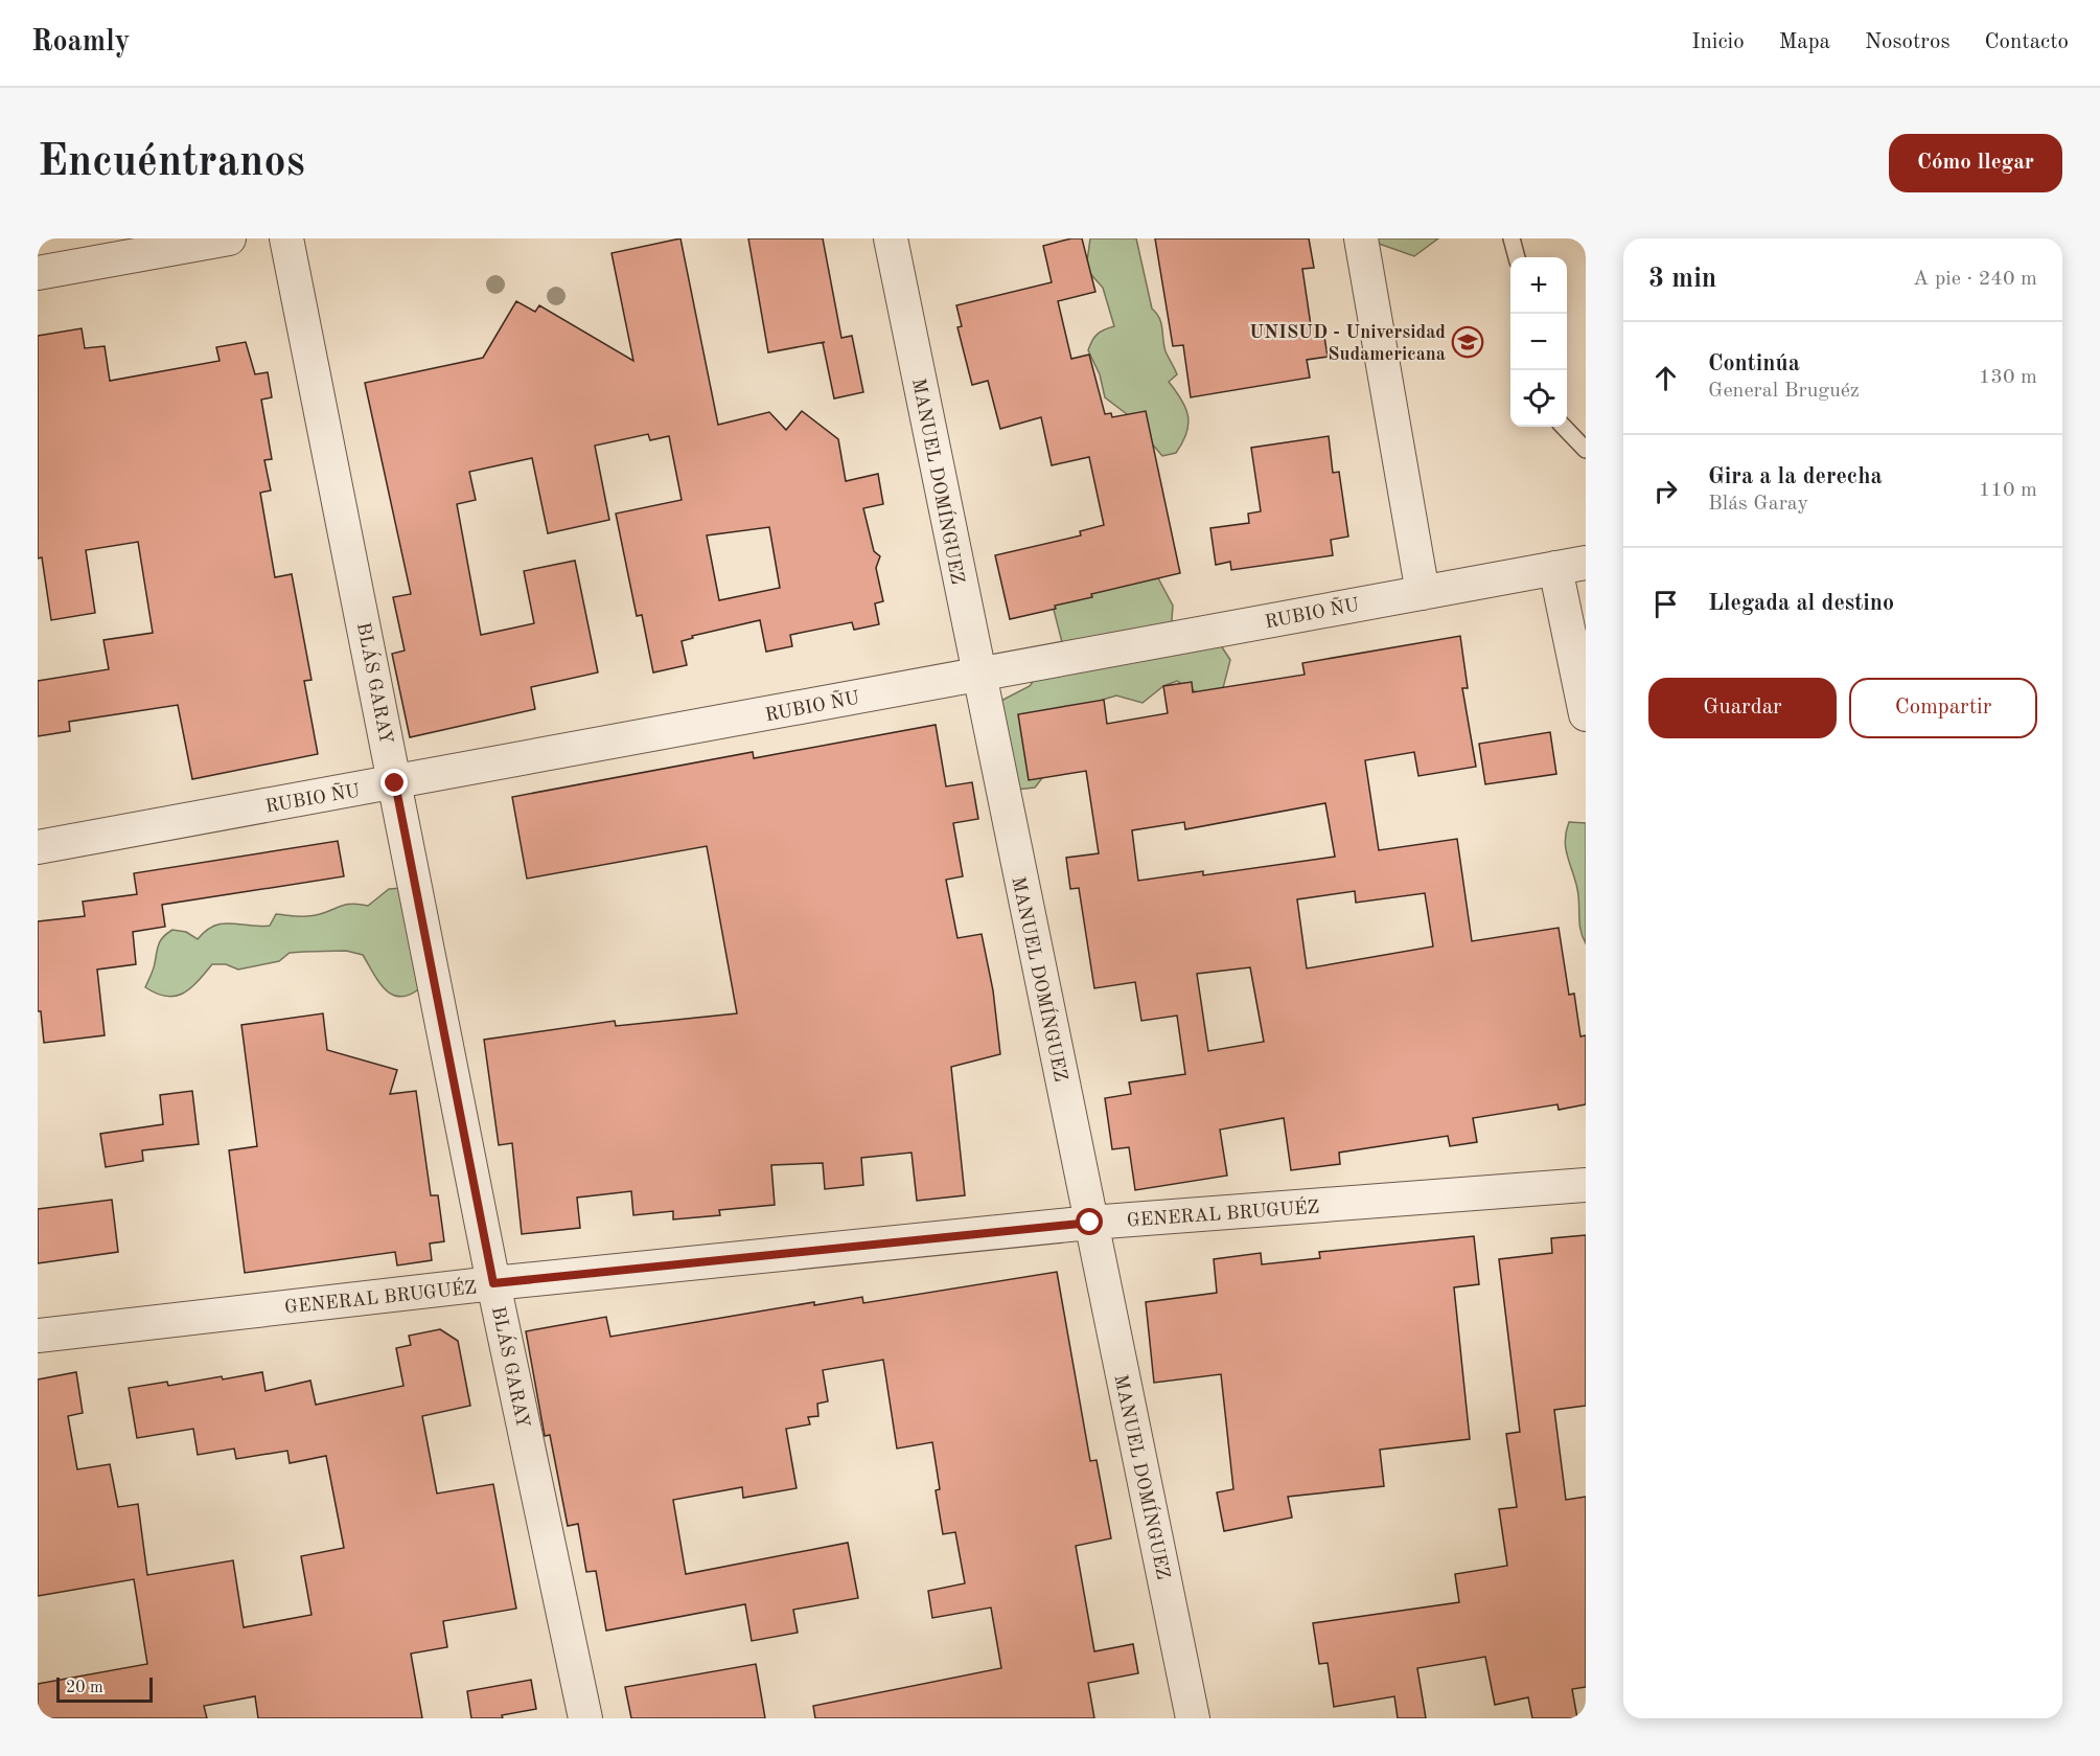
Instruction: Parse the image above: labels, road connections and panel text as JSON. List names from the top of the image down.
{
  "streets": {
    "street": [
      "MANUEL DOMÍNGUEZ",
      "RUBIO ÑU",
      "BLÁS GARAY",
      "GENERAL BRUGUÉZ"
    ]
  },
  "crossings": [
    ["MANUEL DOMÍNGUEZ", "RUBIO ÑU"],
    ["MANUEL DOMÍNGUEZ", "GENERAL BRUGUÉZ"],
    ["RUBIO ÑU", "BLÁS GARAY"],
    ["BLÁS GARAY", "GENERAL BRUGUÉZ"]
  ],
  "places": {
    "school or university": ["UNISUD - Universidad Sudamericana"]
  },
  "scale_bar": "20 m",
  "page": {
    "header": "Roamly",
    "nav": [
      "Inicio",
      "Mapa",
      "Nosotros",
      "Contacto"
    ],
    "buttons": [
      "Cómo llegar",
      ["Guardar", "Compartir"]
    ],
    "title": "Encuéntranos",
    "heading": ["3 min", "A pie · 240 m"],
    "map_buttons": ["+", "−"],
    "list": [
      ["Continúa", "General Bruguéz", "130 m"],
      ["Gira a la derecha", "Blás Garay", "110 m"],
      "Llegada al destino"
    ],
    "scale": "20 m"
  }
}
